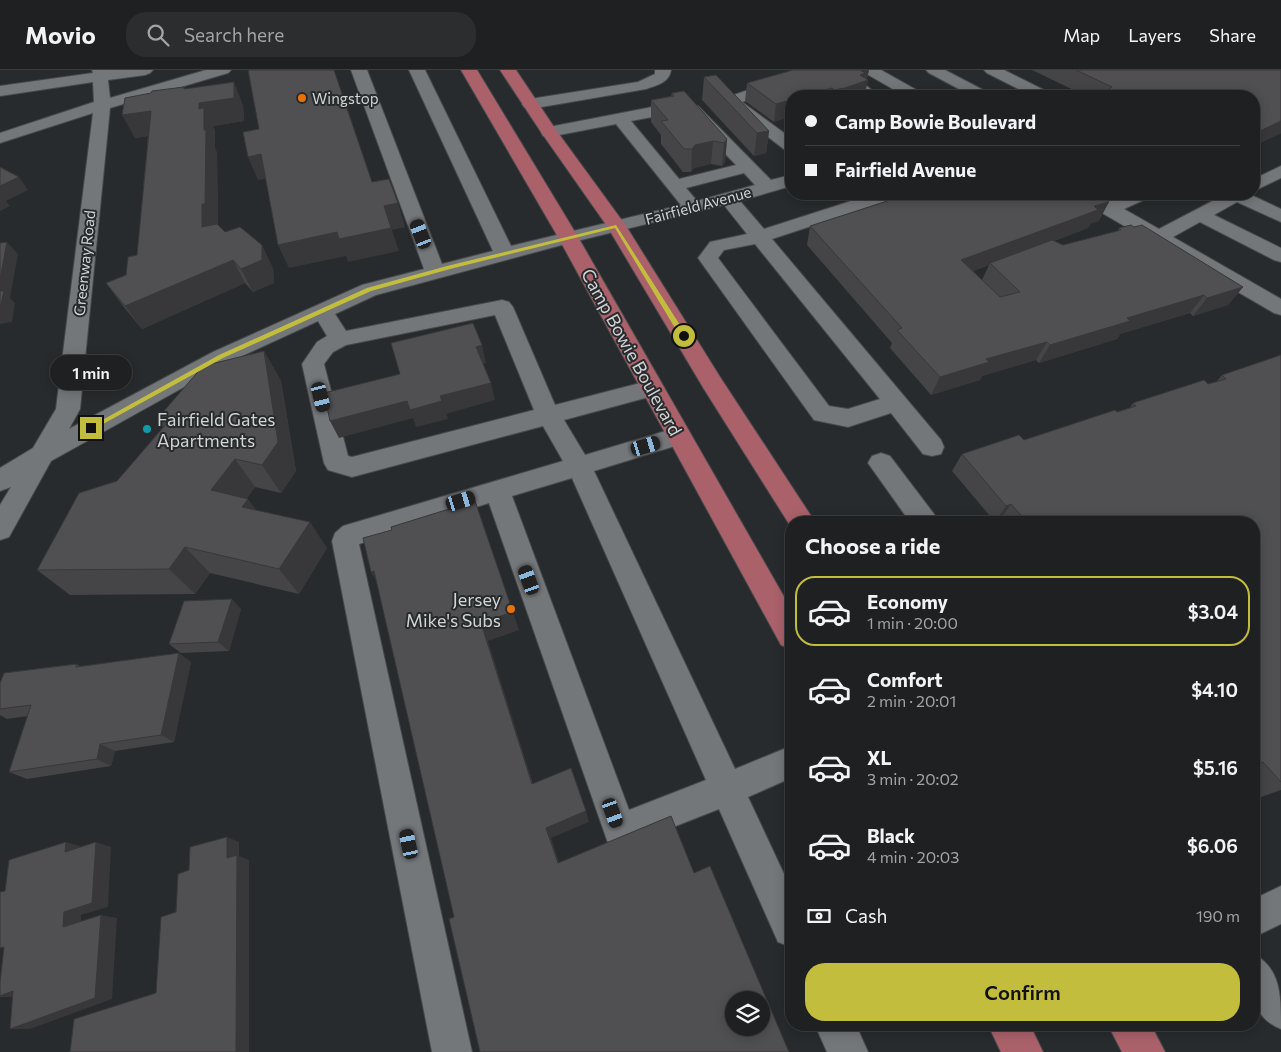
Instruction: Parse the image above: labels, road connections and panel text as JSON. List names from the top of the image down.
{
  "streets": {
    "main road": ["Camp Bowie Boulevard"],
    "street": ["Fairfield Avenue", "Greenway Road"]
  },
  "crossings": [
    ["Fairfield Avenue", "Greenway Road"],
    ["Fairfield Avenue", "Camp Bowie Boulevard"]
  ],
  "places": ["Wingstop", "Fairfield Gates Apartments", "Jersey Mike's Subs"],
  "page": {
    "header": "Movio",
    "search": "Search here",
    "nav": ["Map", "Layers", "Share"],
    "banner": ["Camp Bowie Boulevard", "Fairfield Avenue"],
    "bubble": "1 min",
    "heading": "Choose a ride",
    "list": [
      {
        "name": "Economy",
        "note": "1 min · 20:00",
        "value": "$3.04"
      },
      {
        "name": "Comfort",
        "note": "2 min · 20:01",
        "value": "$4.10"
      },
      {
        "name": "XL",
        "note": "3 min · 20:02",
        "value": "$5.16"
      },
      {
        "name": "Black",
        "note": "4 min · 20:03",
        "value": "$6.06"
      }
    ],
    "pay": ["Cash", "190 m"],
    "buttons": "Confirm"
  }
}
